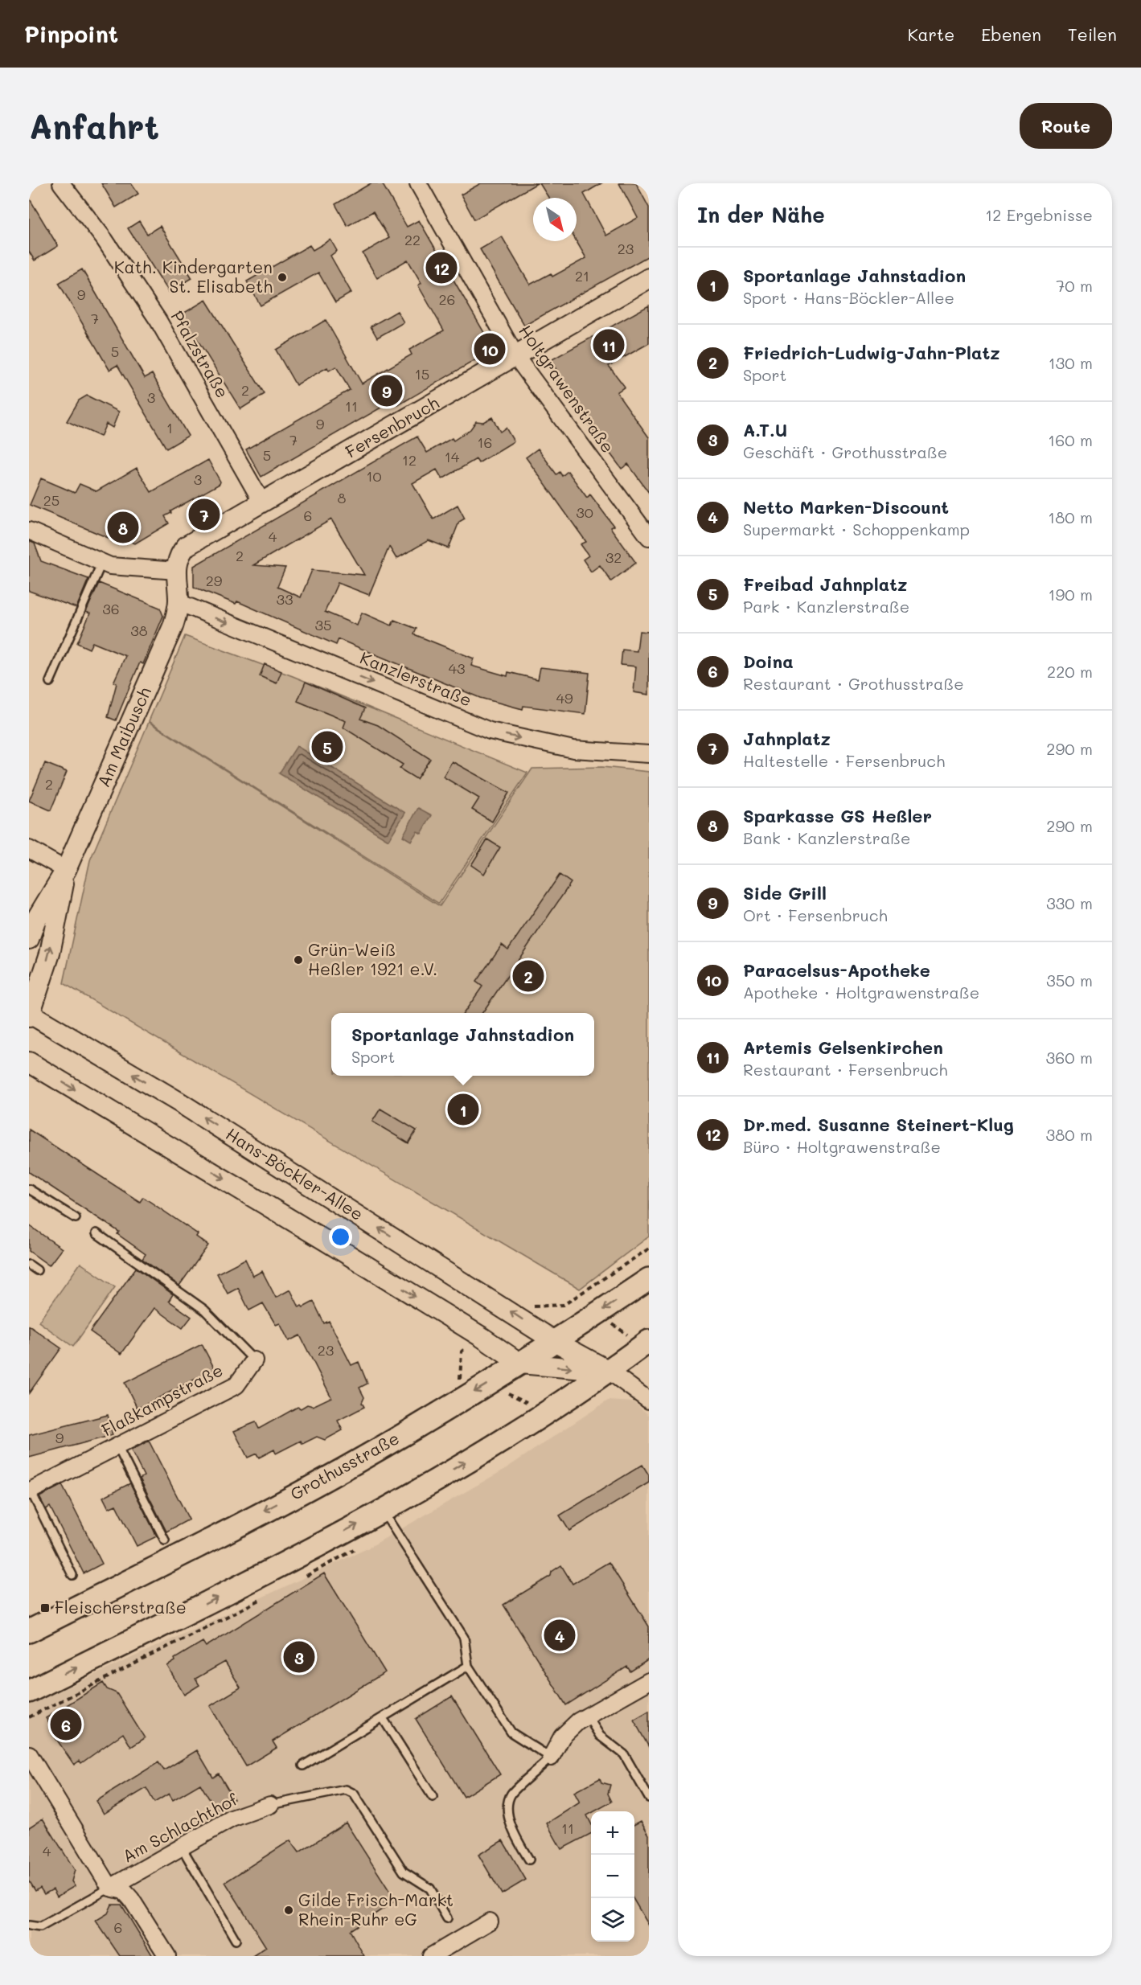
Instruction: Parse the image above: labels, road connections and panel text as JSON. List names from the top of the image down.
{
  "streets": {
    "main road": ["Grothusstraße"],
    "street": [
      "Pfalzstraße",
      "Holtgrawenstraße",
      "Fersenbruch",
      "Kanzlerstraße",
      "Am Maibusch",
      "Hans-Böckler-Allee",
      "Flaßkampstraße",
      "Am Schlachthof"
    ]
  },
  "crossings": [
    ["Pfalzstraße", "Fersenbruch"],
    ["Holtgrawenstraße", "Fersenbruch"],
    ["Fersenbruch", "Kanzlerstraße"],
    ["Fersenbruch", "Am Maibusch"],
    ["Kanzlerstraße", "Am Maibusch"],
    ["Am Maibusch", "Hans-Böckler-Allee"],
    ["Hans-Böckler-Allee", "Grothusstraße"]
  ],
  "one_way": ["Kanzlerstraße"],
  "places": {
    "other": ["Kath. Kindergarten St. Elisabeth", "Grün-Weiß Heßler 1921 e.V.", "Gilde Frisch-Markt Rhein-Ruhr eG"],
    "transit": ["Fleischerstraße"]
  },
  "house_numbers": [
    "22",
    "23",
    "21",
    "9",
    "26",
    "7",
    "5",
    "15",
    "2",
    "3",
    "11",
    "9",
    "1",
    "7",
    "16",
    "5",
    "14",
    "12",
    "10",
    "3",
    "8",
    "25",
    "30",
    "6",
    "4",
    "2",
    "32",
    "29",
    "33",
    "36",
    "35",
    "38",
    "43",
    "49",
    "2",
    "23",
    "9",
    "11",
    "4",
    "6"
  ],
  "north": "bottom right",
  "page": {
    "header": "Pinpoint",
    "nav": ["Karte", "Ebenen", "Teilen"],
    "buttons": "Route",
    "title": "Anfahrt",
    "heading": ["In der Nähe", "12 Ergebnisse"],
    "list": [
      {
        "mark": "1",
        "name": "Sportanlage Jahnstadion",
        "note": "Sport · Hans-Böckler-Allee",
        "value": "70 m"
      },
      {
        "mark": "2",
        "name": "Friedrich-Ludwig-Jahn-Platz",
        "note": "Sport",
        "value": "130 m"
      },
      {
        "mark": "3",
        "name": "A.T.U",
        "note": "Geschäft · Grothusstraße",
        "value": "160 m"
      },
      {
        "mark": "4",
        "name": "Netto Marken-Discount",
        "note": "Supermarkt · Schoppenkamp",
        "value": "180 m"
      },
      {
        "mark": "5",
        "name": "Freibad Jahnplatz",
        "note": "Park · Kanzlerstraße",
        "value": "190 m"
      },
      {
        "mark": "6",
        "name": "Doina",
        "note": "Restaurant · Grothusstraße",
        "value": "220 m"
      },
      {
        "mark": "7",
        "name": "Jahnplatz",
        "note": "Haltestelle · Fersenbruch",
        "value": "290 m"
      },
      {
        "mark": "8",
        "name": "Sparkasse GS Heßler",
        "note": "Bank · Kanzlerstraße",
        "value": "290 m"
      },
      {
        "mark": "9",
        "name": "Side Grill",
        "note": "Ort · Fersenbruch",
        "value": "330 m"
      },
      {
        "mark": "10",
        "name": "Paracelsus-Apotheke",
        "note": "Apotheke · Holtgrawenstraße",
        "value": "350 m"
      },
      {
        "mark": "11",
        "name": "Artemis Gelsenkirchen",
        "note": "Restaurant · Fersenbruch",
        "value": "360 m"
      },
      {
        "mark": "12",
        "name": "Dr.med. Susanne Steinert-Klug",
        "note": "Büro · Holtgrawenstraße",
        "value": "380 m"
      }
    ],
    "pins": [
      "12",
      "11",
      "10",
      "9",
      "7",
      "8",
      "5",
      "2",
      "1",
      "4",
      "3",
      "6"
    ],
    "popup": ["Sportanlage Jahnstadion", "Sport"],
    "map_buttons": ["+", "−"]
  }
}
